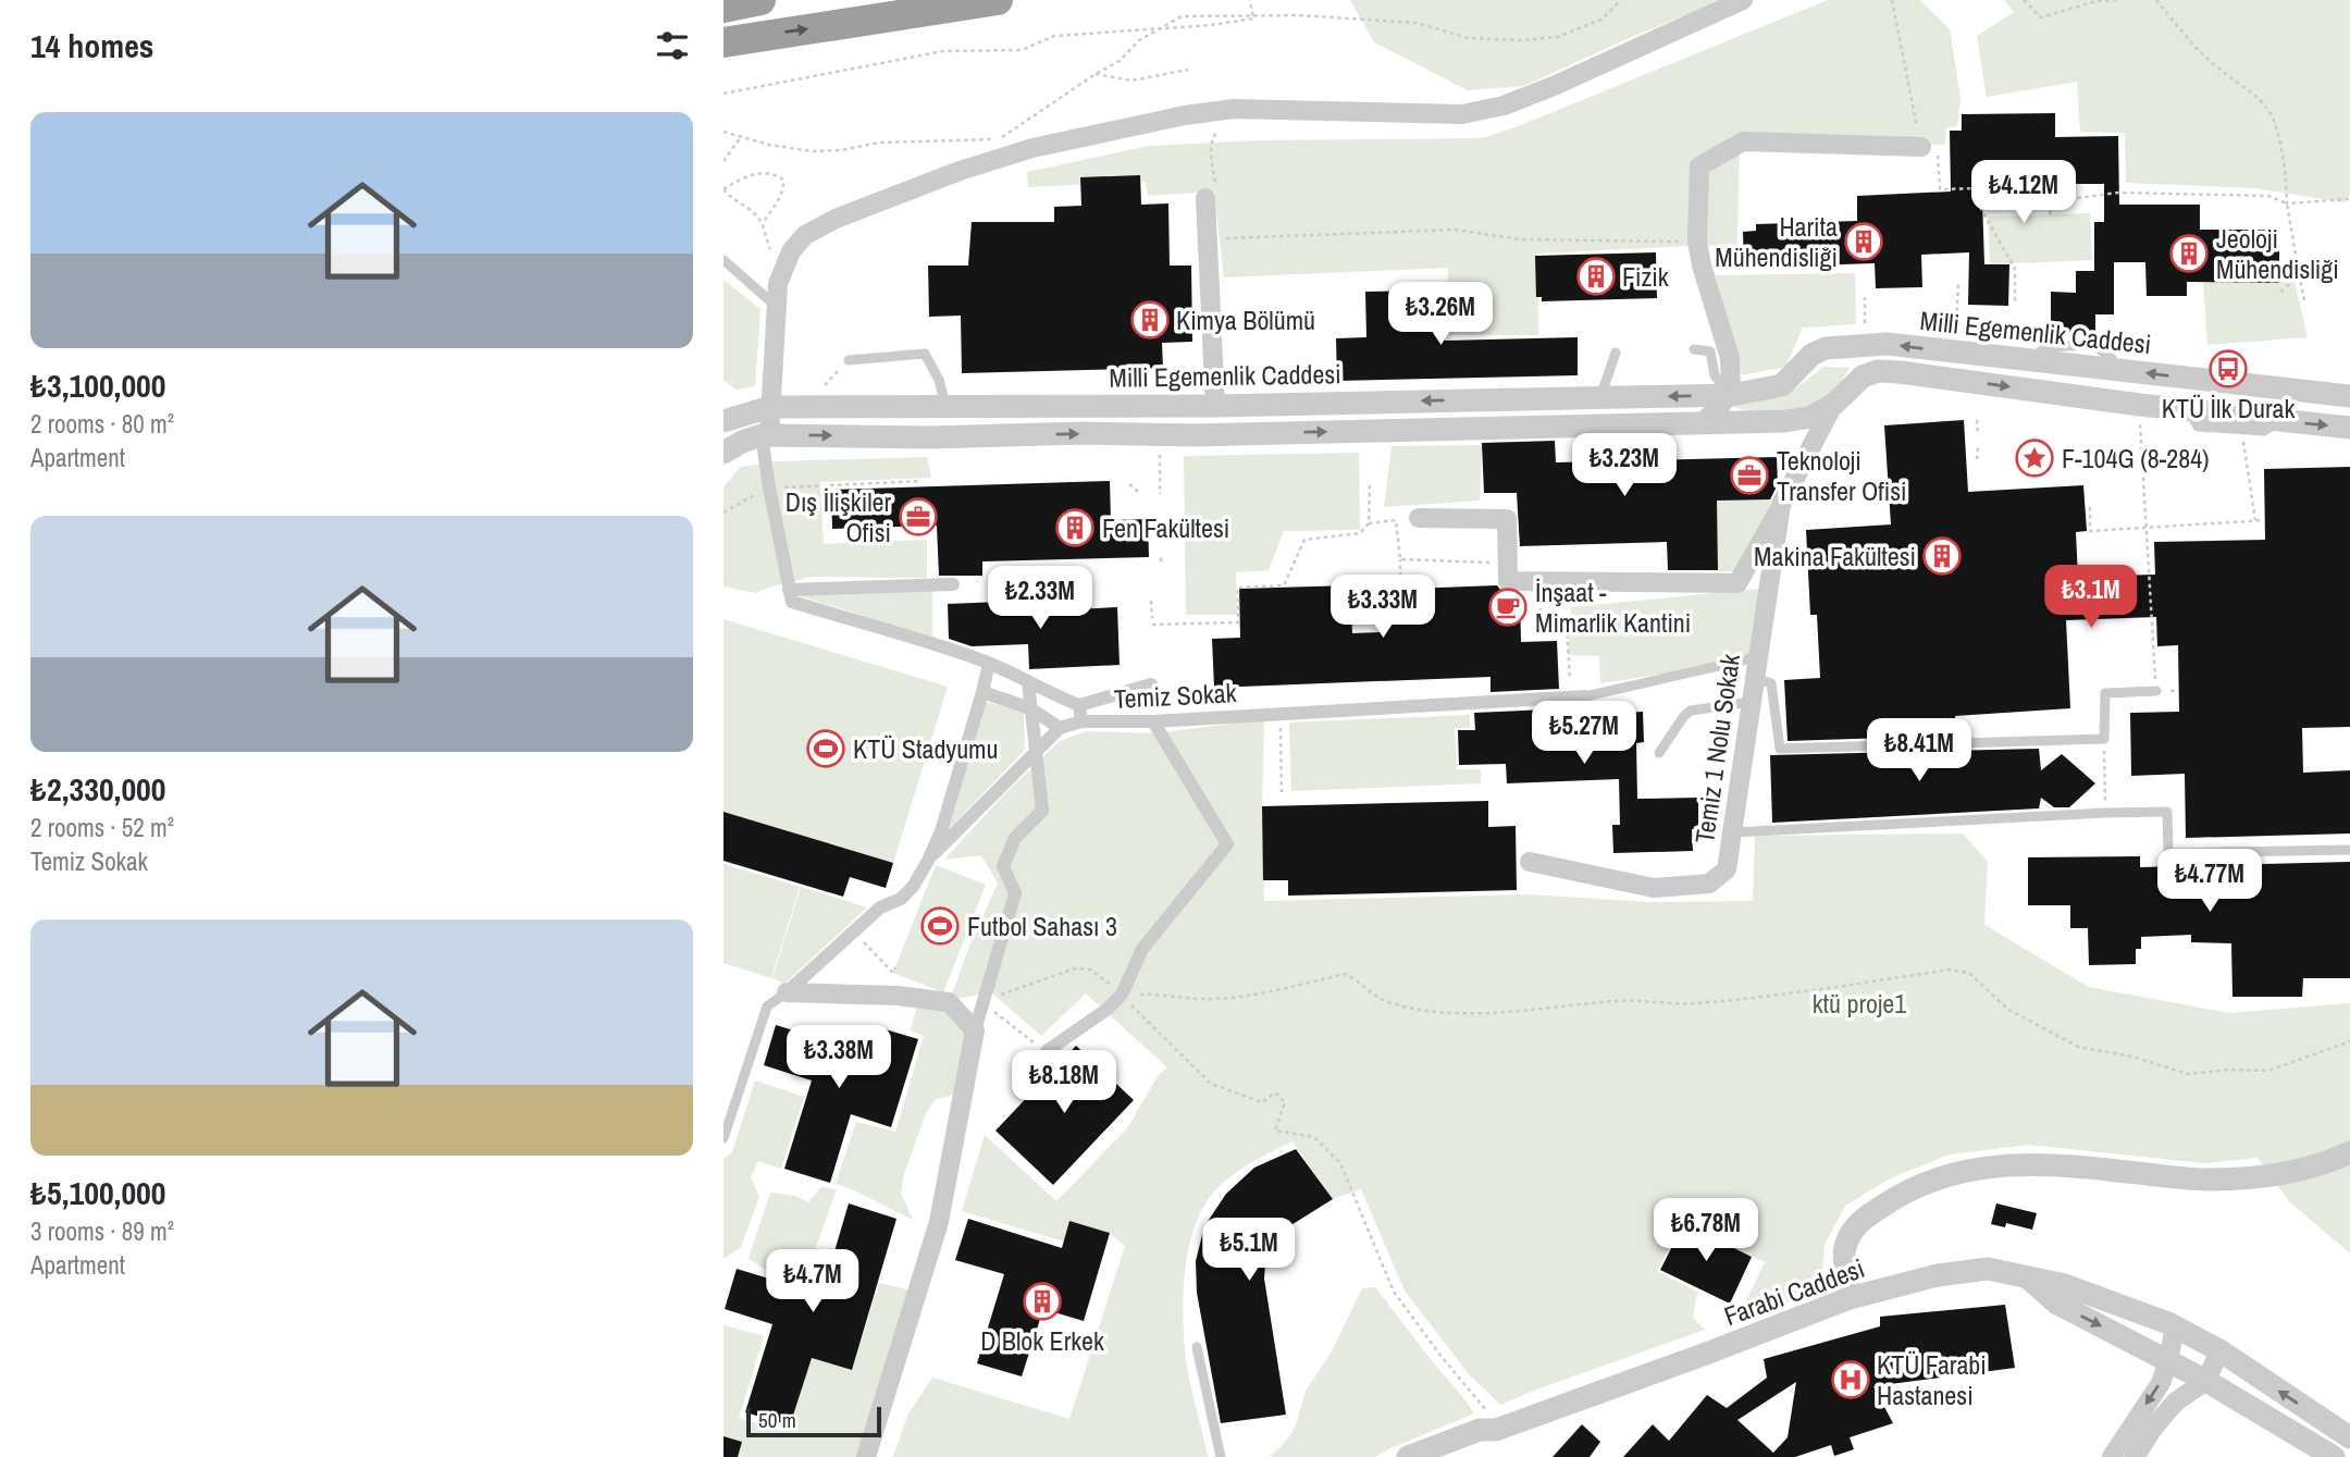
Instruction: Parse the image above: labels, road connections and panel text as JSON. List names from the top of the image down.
{
  "streets": {
    "street": [
      "Milli Egemenlik Caddesi",
      "Temiz Sokak",
      "Temiz 1 Nolu Sokak",
      "Farabi Caddesi"
    ]
  },
  "crossings": [
    ["Temiz Sokak", "Temiz 1 Nolu Sokak"]
  ],
  "parks": ["ktü proje1"],
  "places": {
    "building": [
      "Harita Mühendisliği",
      "Jeoloji Mühendisliği",
      "Fizik",
      "Kimya Bölümü",
      "Fen Fakültesi",
      "Makina Fakültesi",
      "D Blok Erkek"
    ],
    "bus stop": ["KTÜ İlk Durak"],
    "place": ["F-104G (8-284)"],
    "office": ["Teknoloji Transfer Ofisi", "Dış İlişkiler Ofisi"],
    "cafe": ["İnşaat - Mimarlik Kantini"],
    "sports": ["KTÜ Stadyumu", "Futbol Sahası 3"],
    "hospital": ["KTÜ Farabi Hastanesi"]
  },
  "scale_bar": "50 m",
  "page": {
    "heading": "14 homes",
    "list": [
      {
        "name": "₺3,100,000",
        "note": "2 rooms · 80 m² · Apartment"
      },
      {
        "name": "₺2,330,000",
        "note": "2 rooms · 52 m² · Temiz Sokak"
      },
      {
        "name": "₺5,100,000",
        "note": "3 rooms · 89 m² · Apartment"
      }
    ],
    "price": [
      "₺4.12M",
      "₺3.26M",
      "₺3.23M",
      "₺3.1M",
      "₺2.33M",
      "₺3.33M",
      "₺5.27M",
      "₺8.41M",
      "₺4.77M",
      "₺3.38M",
      "₺8.18M",
      "₺6.78M",
      "₺5.1M",
      "₺4.7M"
    ],
    "scale": "50 m"
  }
}
